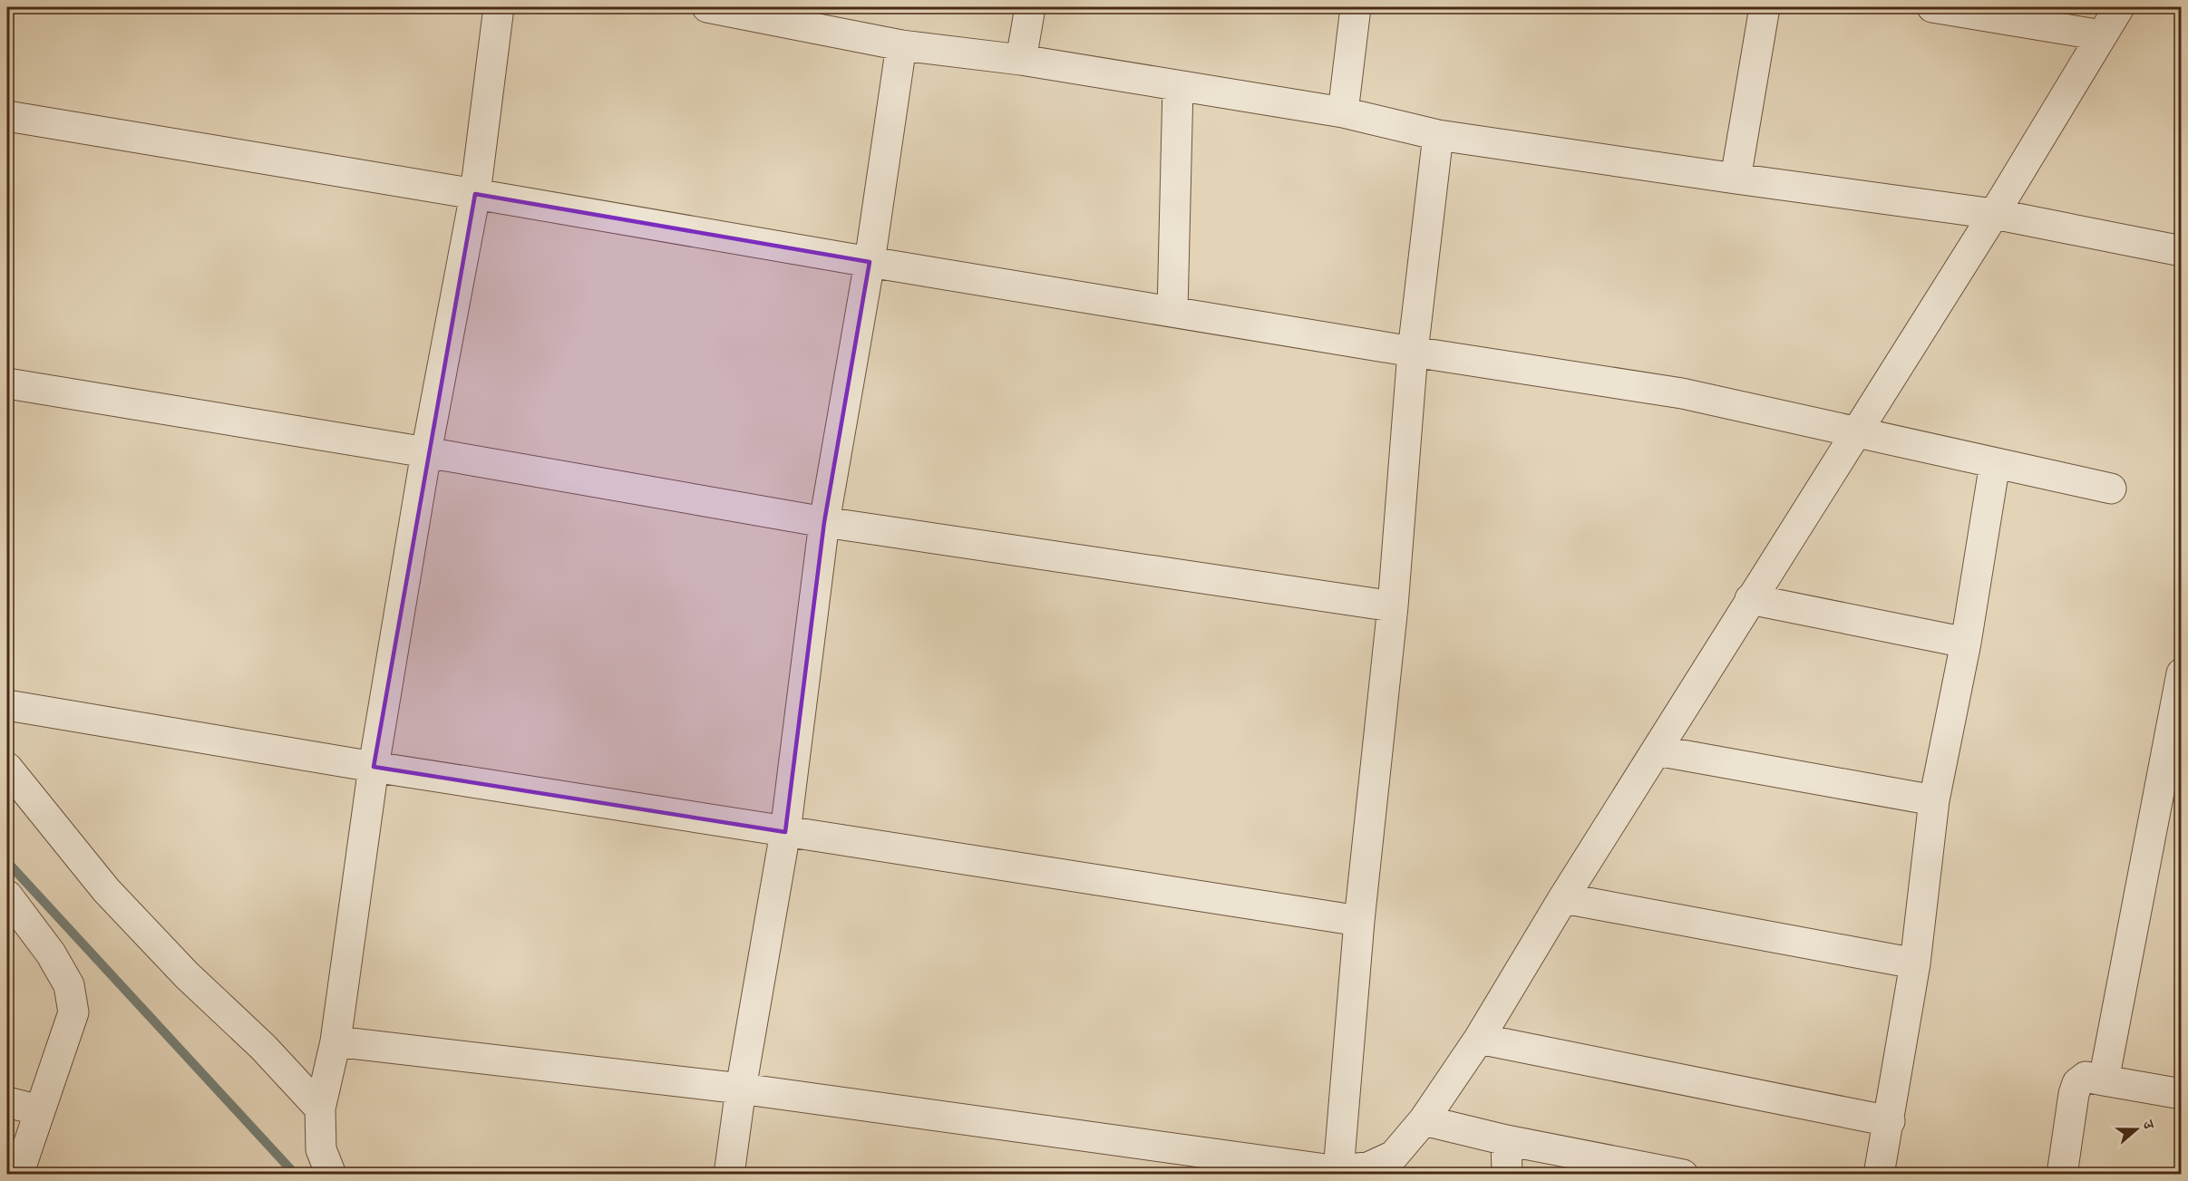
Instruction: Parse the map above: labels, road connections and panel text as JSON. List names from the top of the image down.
{
  "north": "right"
}
